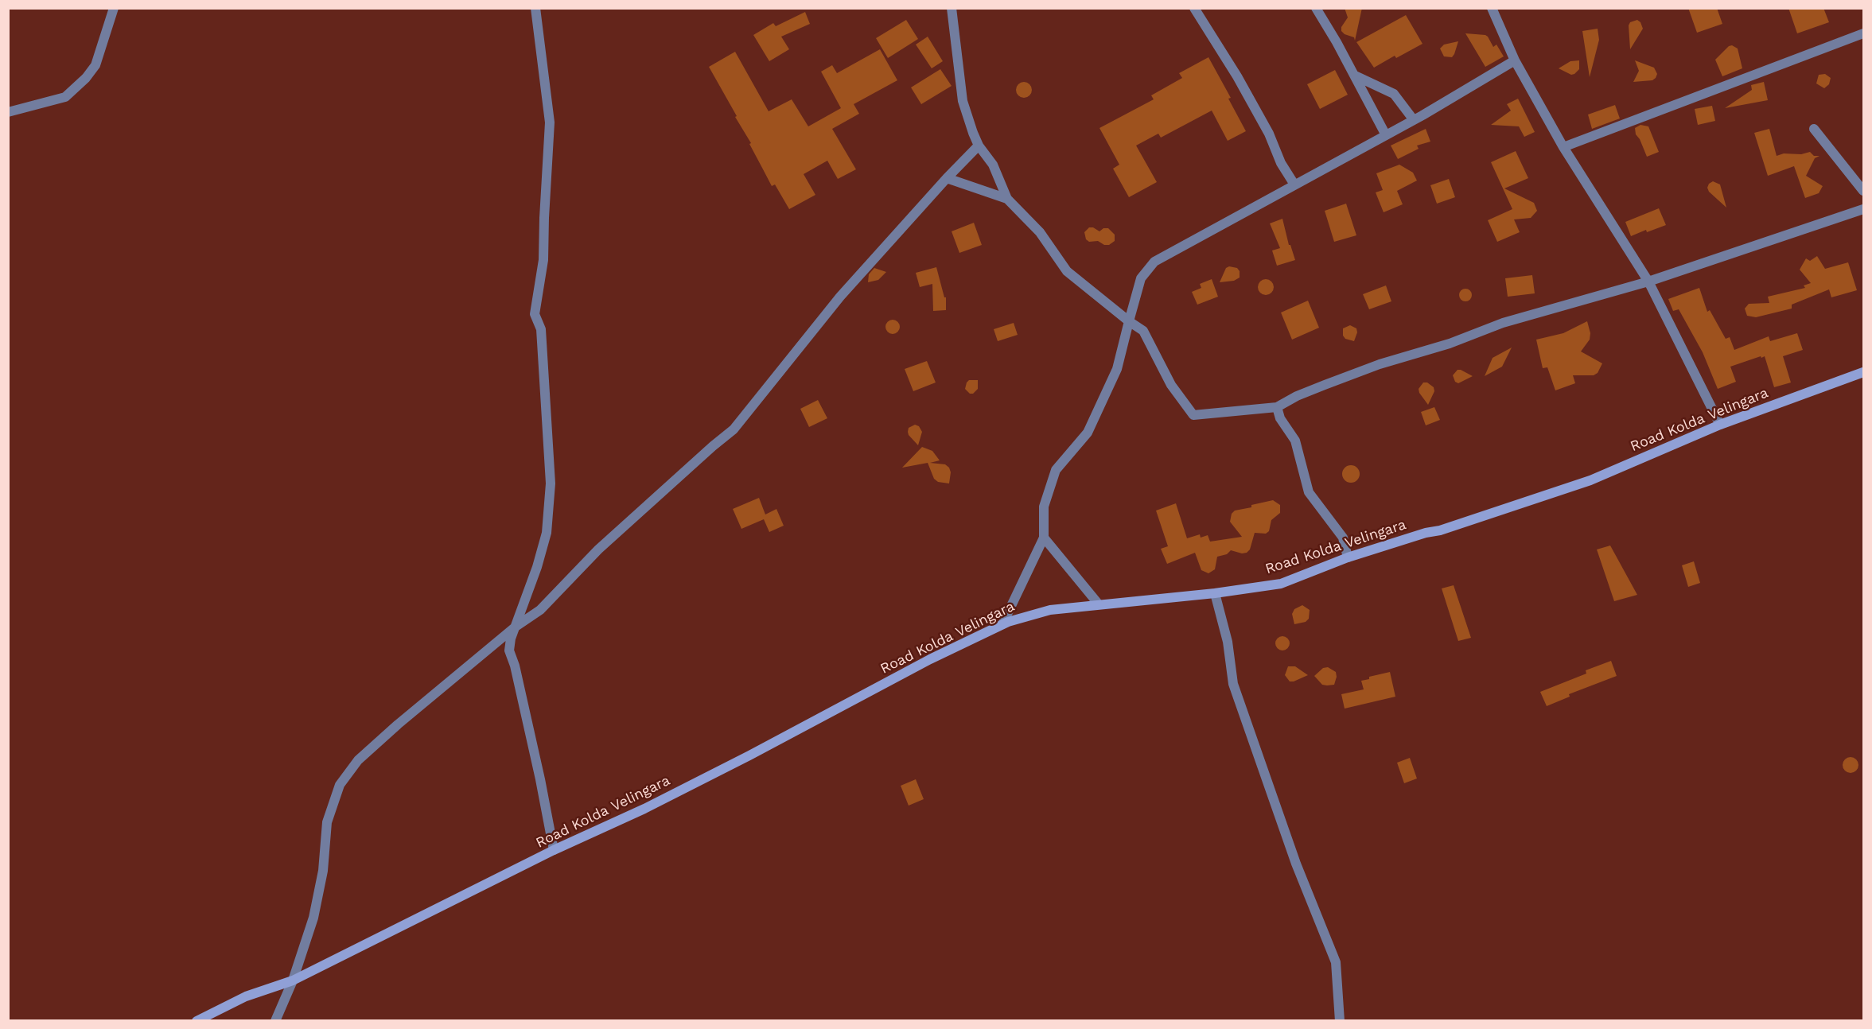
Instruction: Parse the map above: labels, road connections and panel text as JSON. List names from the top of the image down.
{
  "streets": {
    "main road": ["Road Kolda Velingara"]
  }
}
